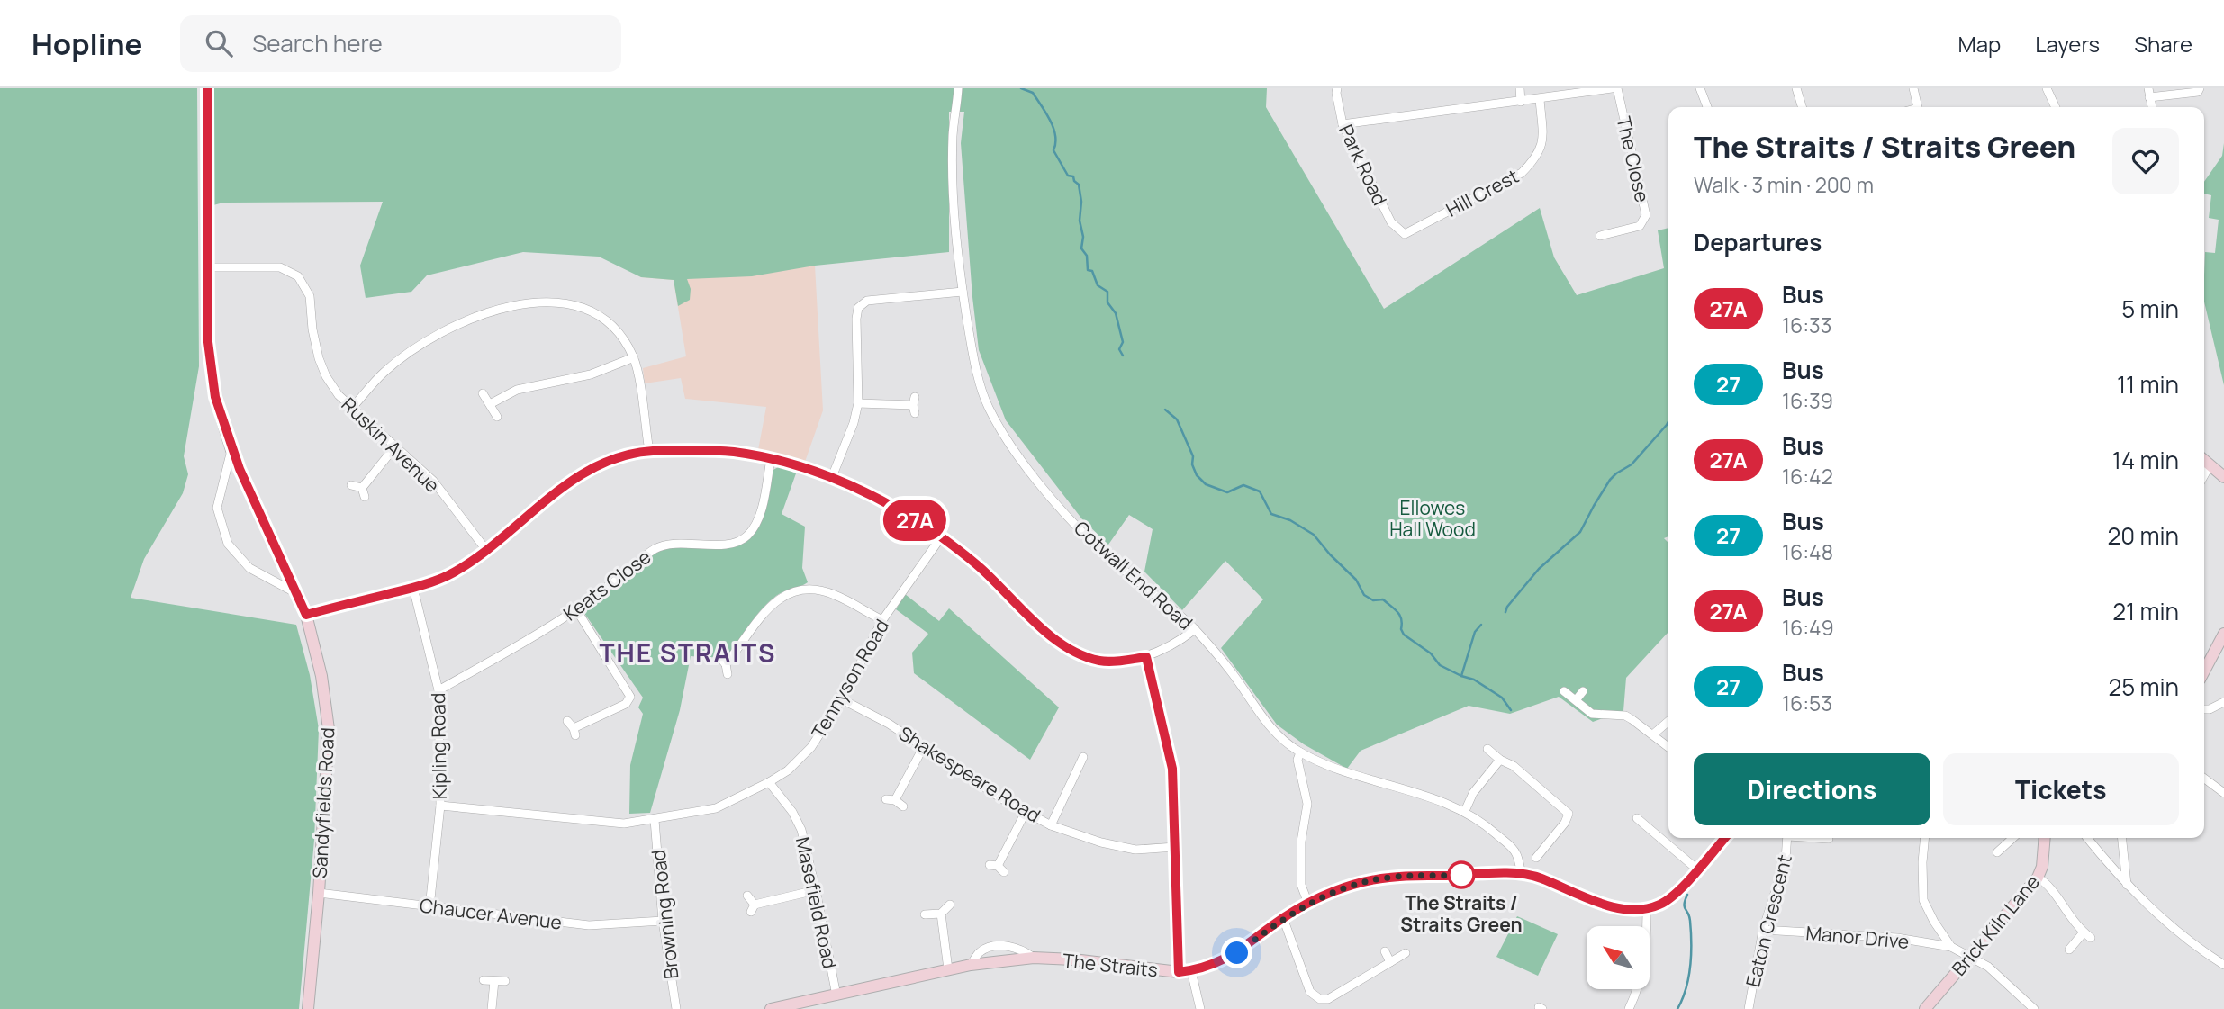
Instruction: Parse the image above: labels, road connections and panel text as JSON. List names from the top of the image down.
{
  "streets": {
    "street": [
      "The Close",
      "Park Road",
      "Hill Crest",
      "Ruskin Avenue",
      "Cotwall End Road",
      "Keats Close",
      "Tennyson Road",
      "Kipling Road",
      "Shakespeare Road",
      "Sandyfields Road",
      "Masefield Road",
      "Chaucer Avenue",
      "Browning Road",
      "Eaton Crescent",
      "Brick Kiln Lane",
      "Manor Drive",
      "The Straits"
    ]
  },
  "crossings": [
    ["Park Road", "Hill Crest"],
    ["Ruskin Avenue", "Sandyfields Road"],
    ["Cotwall End Road", "The Straits"],
    ["Keats Close", "Kipling Road"],
    ["Tennyson Road", "Kipling Road"],
    ["Tennyson Road", "Shakespeare Road"],
    ["Tennyson Road", "Masefield Road"],
    ["Tennyson Road", "Browning Road"],
    ["Kipling Road", "Chaucer Avenue"],
    ["Sandyfields Road", "Chaucer Avenue"],
    ["Masefield Road", "The Straits"],
    ["Chaucer Avenue", "Browning Road"],
    ["Eaton Crescent", "Manor Drive"]
  ],
  "districts": ["THE STRAITS"],
  "parks": ["Ellowes Hall Wood"],
  "places": ["The Straits / Straits Green"],
  "lines": ["bus line 27A"],
  "north": "top left",
  "page": {
    "header": "Hopline",
    "search": "Search here",
    "nav": ["Map", "Layers", "Share"],
    "on_map": "27A",
    "heading": [
      ["The Straits / Straits Green", "Walk · 3 min · 200 m"],
      "Departures"
    ],
    "list": [
      {
        "mark": "27A",
        "name": "Bus",
        "note": "16:33",
        "value": "5 min"
      },
      {
        "mark": "27",
        "name": "Bus",
        "note": "16:39",
        "value": "11 min"
      },
      {
        "mark": "27A",
        "name": "Bus",
        "note": "16:42",
        "value": "14 min"
      },
      {
        "mark": "27",
        "name": "Bus",
        "note": "16:48",
        "value": "20 min"
      },
      {
        "mark": "27A",
        "name": "Bus",
        "note": "16:49",
        "value": "21 min"
      },
      {
        "mark": "27",
        "name": "Bus",
        "note": "16:53",
        "value": "25 min"
      }
    ],
    "buttons": ["Directions", "Tickets"]
  }
}
